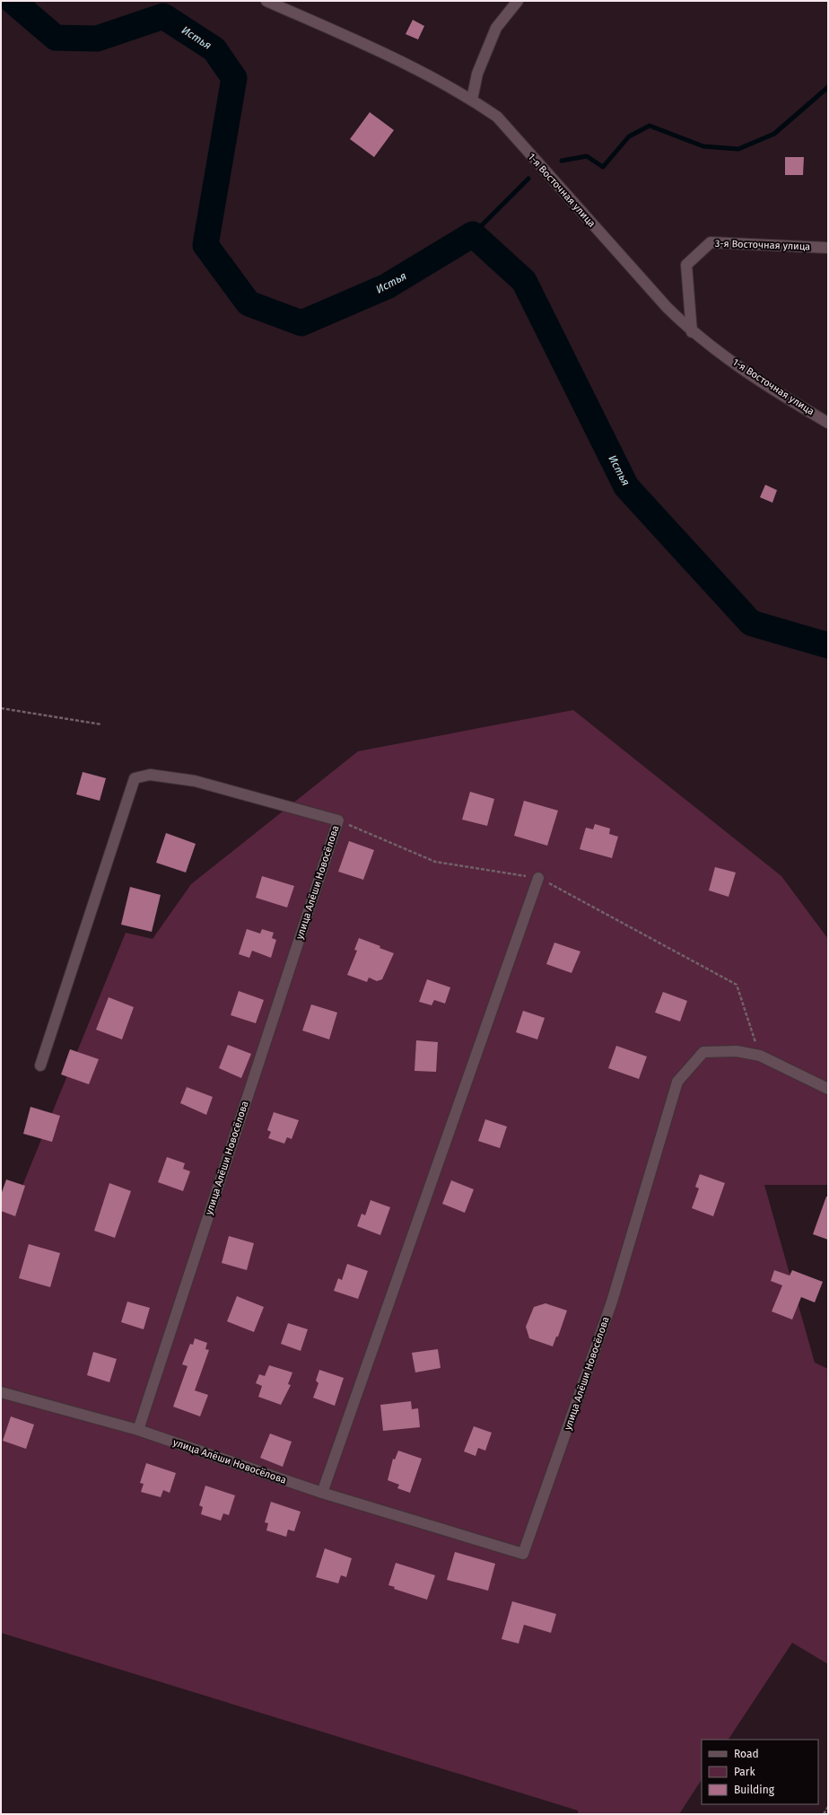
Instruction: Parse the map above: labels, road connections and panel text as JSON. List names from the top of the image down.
{
  "streets": {
    "street": ["1-я Восточная улица", "3-я Восточная улица", "улица Алёши Новосёлова"]
  },
  "crossings": [
    ["1-я Восточная улица", "3-я Восточная улица"]
  ],
  "water": ["Истья"],
  "legend": ["Road", "Park", "Building"]
}
